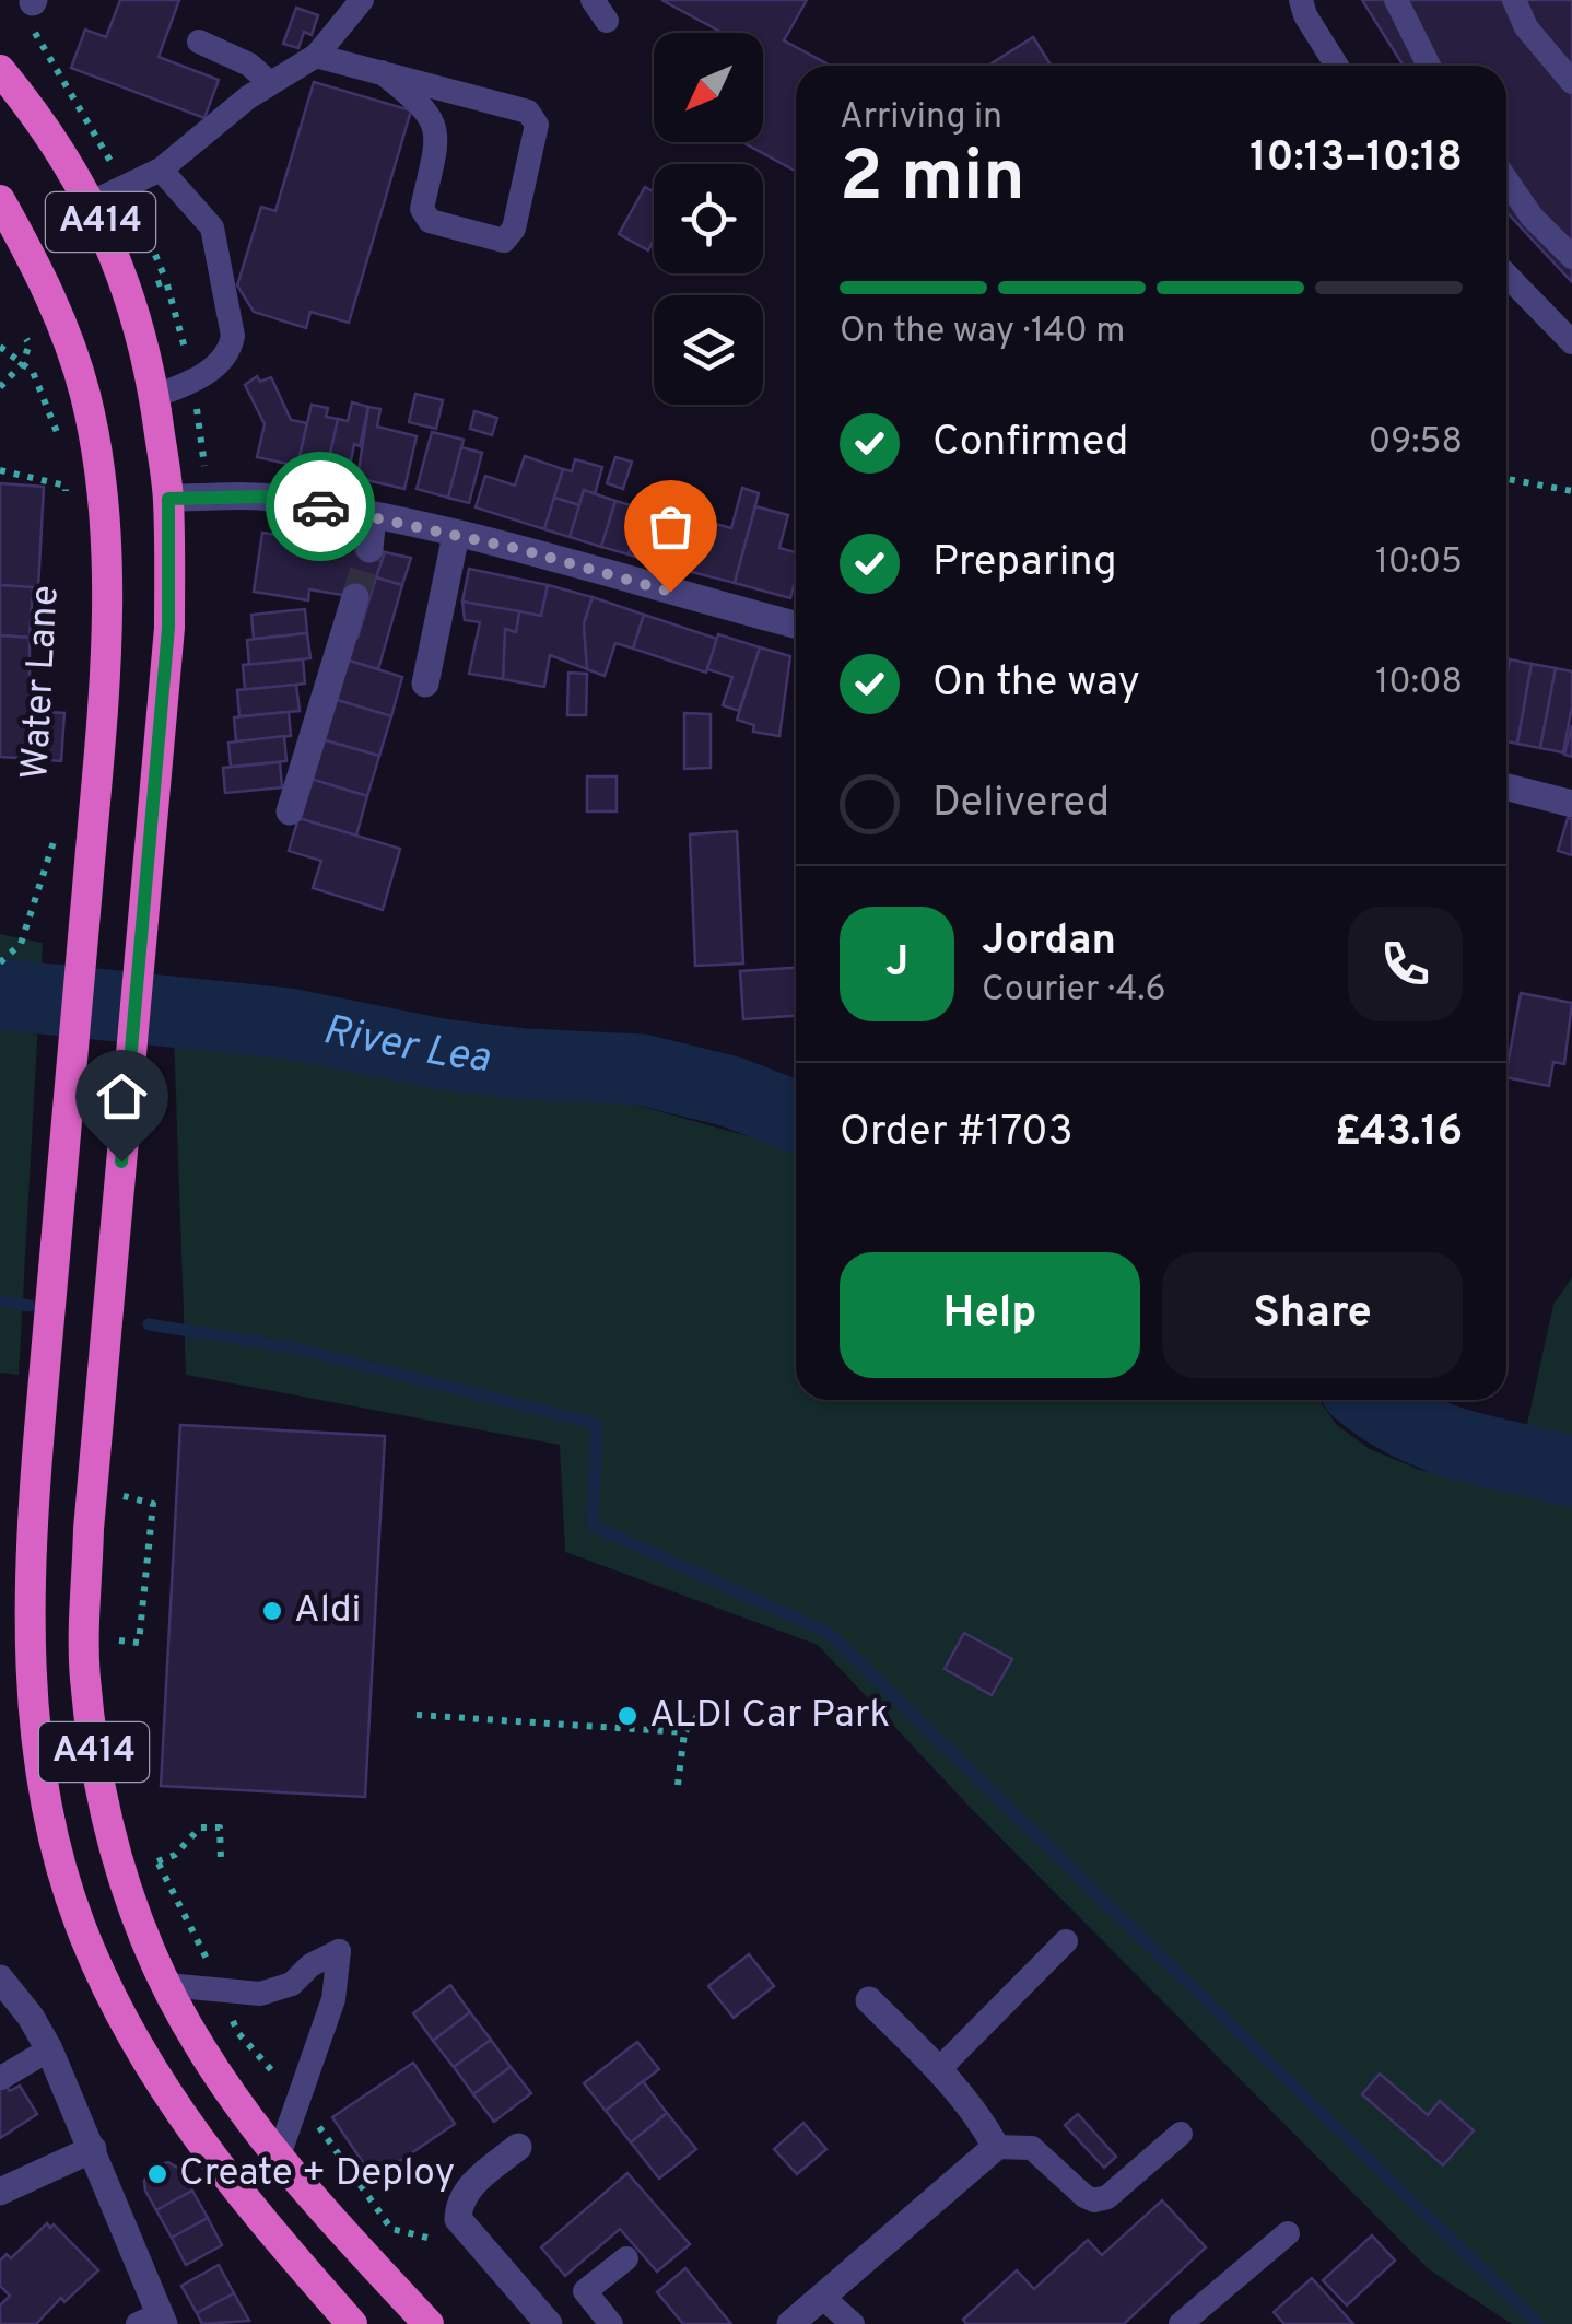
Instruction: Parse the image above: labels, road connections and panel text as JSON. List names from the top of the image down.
{
  "streets": {
    "highway": ["A414"],
    "path": ["Water Lane"]
  },
  "water": ["River Lea"],
  "places": ["Aldi", "ALDI Car Park", "Create + Deploy"],
  "north": "bottom left",
  "page": {
    "heading": ["2 min", "Arriving in", "10:13–10:18"],
    "panel": [
      "Jordan",
      "Courier · 4.6",
      "Order #1703",
      "£43.16"
    ],
    "bar": "On the way · 140 m",
    "list": [
      ["Confirmed", "09:58"],
      ["Preparing", "10:05"],
      ["On the way", "10:08"],
      "Delivered"
    ],
    "round": "J",
    "buttons": ["Help", "Share"]
  }
}
